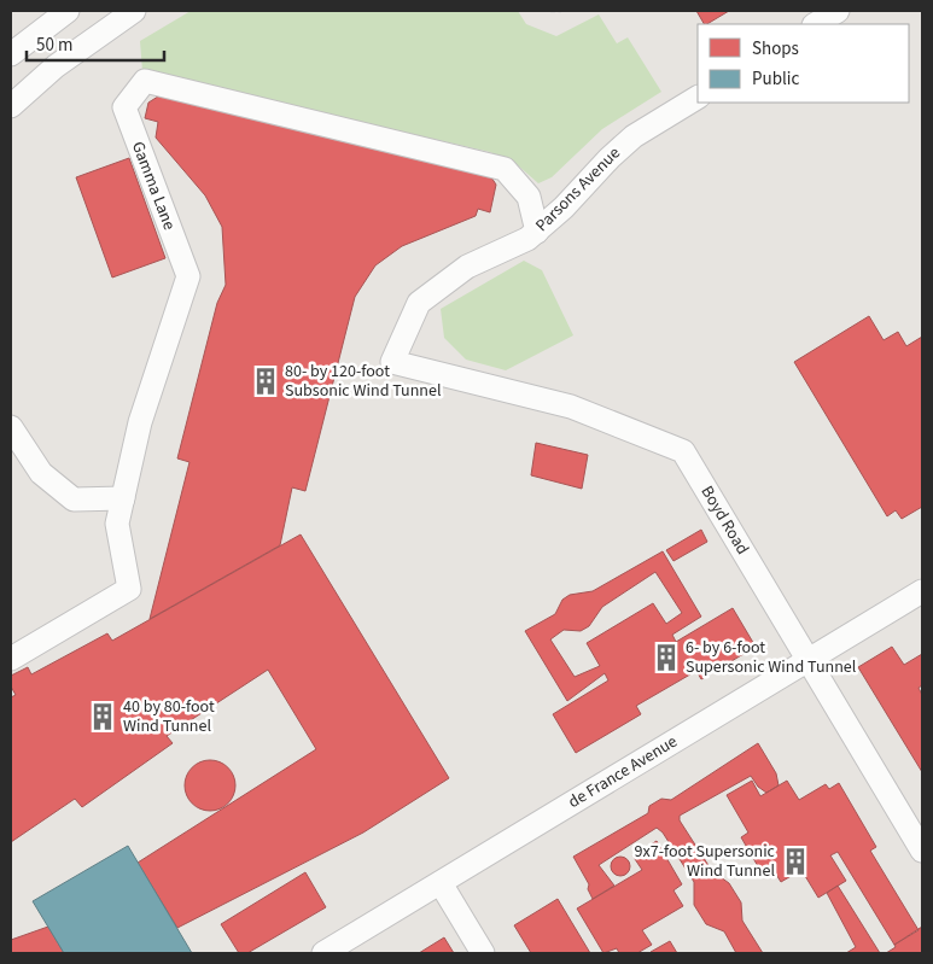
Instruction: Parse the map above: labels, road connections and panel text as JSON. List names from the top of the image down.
{
  "streets": {
    "street": [
      "Gamma Lane",
      "Parsons Avenue",
      "Boyd Road",
      "de France Avenue"
    ]
  },
  "crossings": [
    ["Gamma Lane", "Parsons Avenue"],
    ["Parsons Avenue", "Boyd Road"],
    ["Boyd Road", "de France Avenue"]
  ],
  "places": {
    "building": [
      "80- by 120-foot Subsonic Wind Tunnel",
      "6- by 6-foot Supersonic Wind Tunnel",
      "40 by 80-foot Wind Tunnel",
      "9x7-foot Supersonic Wind Tunnel"
    ]
  },
  "legend": ["Shops", "Public"],
  "scale_bar": "50 m"
}
